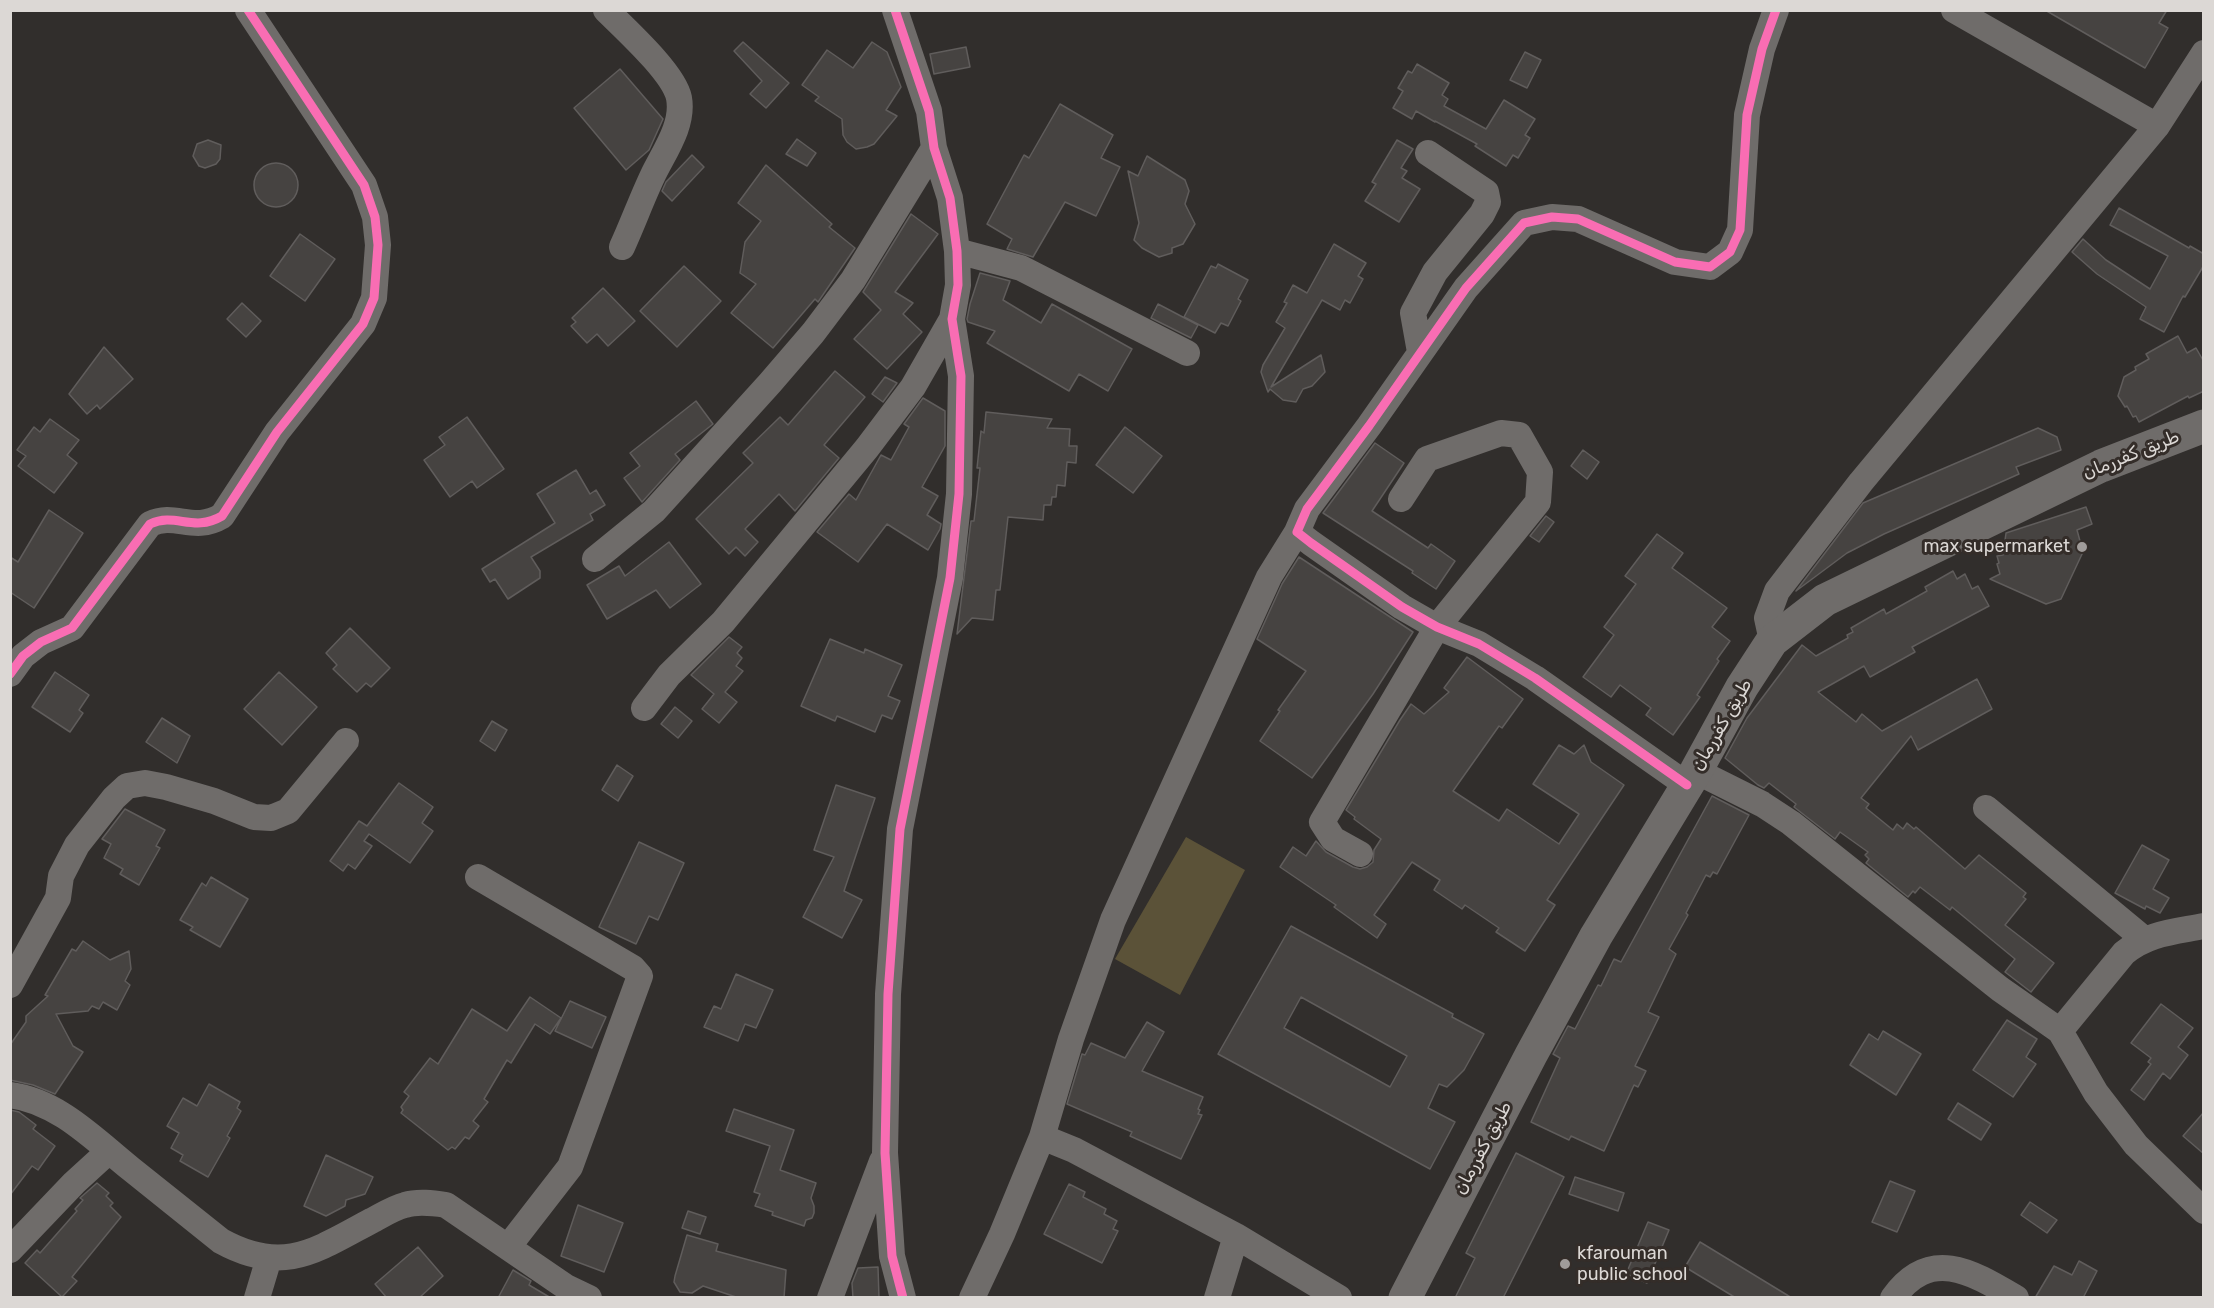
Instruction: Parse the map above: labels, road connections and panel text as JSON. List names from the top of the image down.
{
  "streets": {
    "main road": ["طريق كفررمان"]
  },
  "places": ["max supermarket", "kfarouman public school"]
}
